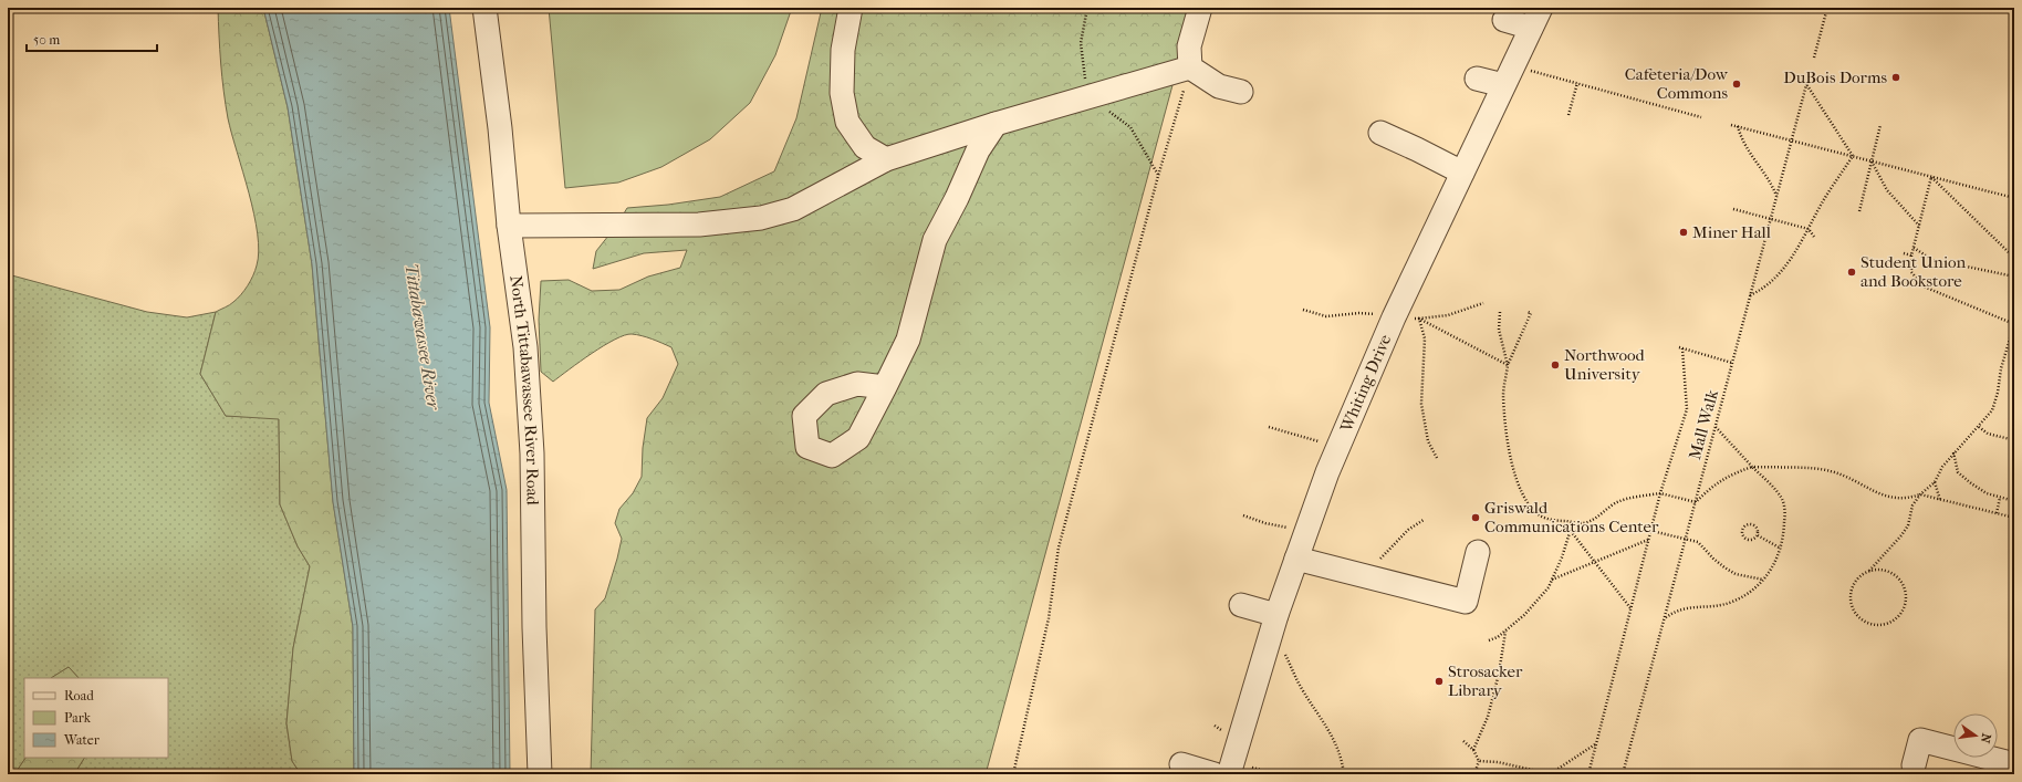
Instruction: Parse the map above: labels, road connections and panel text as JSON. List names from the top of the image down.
{
  "streets": {
    "street": ["Whiting Drive", "North Tittabawassee River Road"],
    "path": ["Mall Walk"]
  },
  "water": ["Tittabawassee River"],
  "places": [
    "DuBois Dorms",
    "Cafeteria/Dow Commons",
    "Miner Hall",
    "Student Union and Bookstore",
    "Northwood University",
    "Griswald Communications Center",
    "Strosacker Library"
  ],
  "legend": ["Road", "Park", "Water"],
  "scale_bar": "50 m",
  "north": "right"
}
